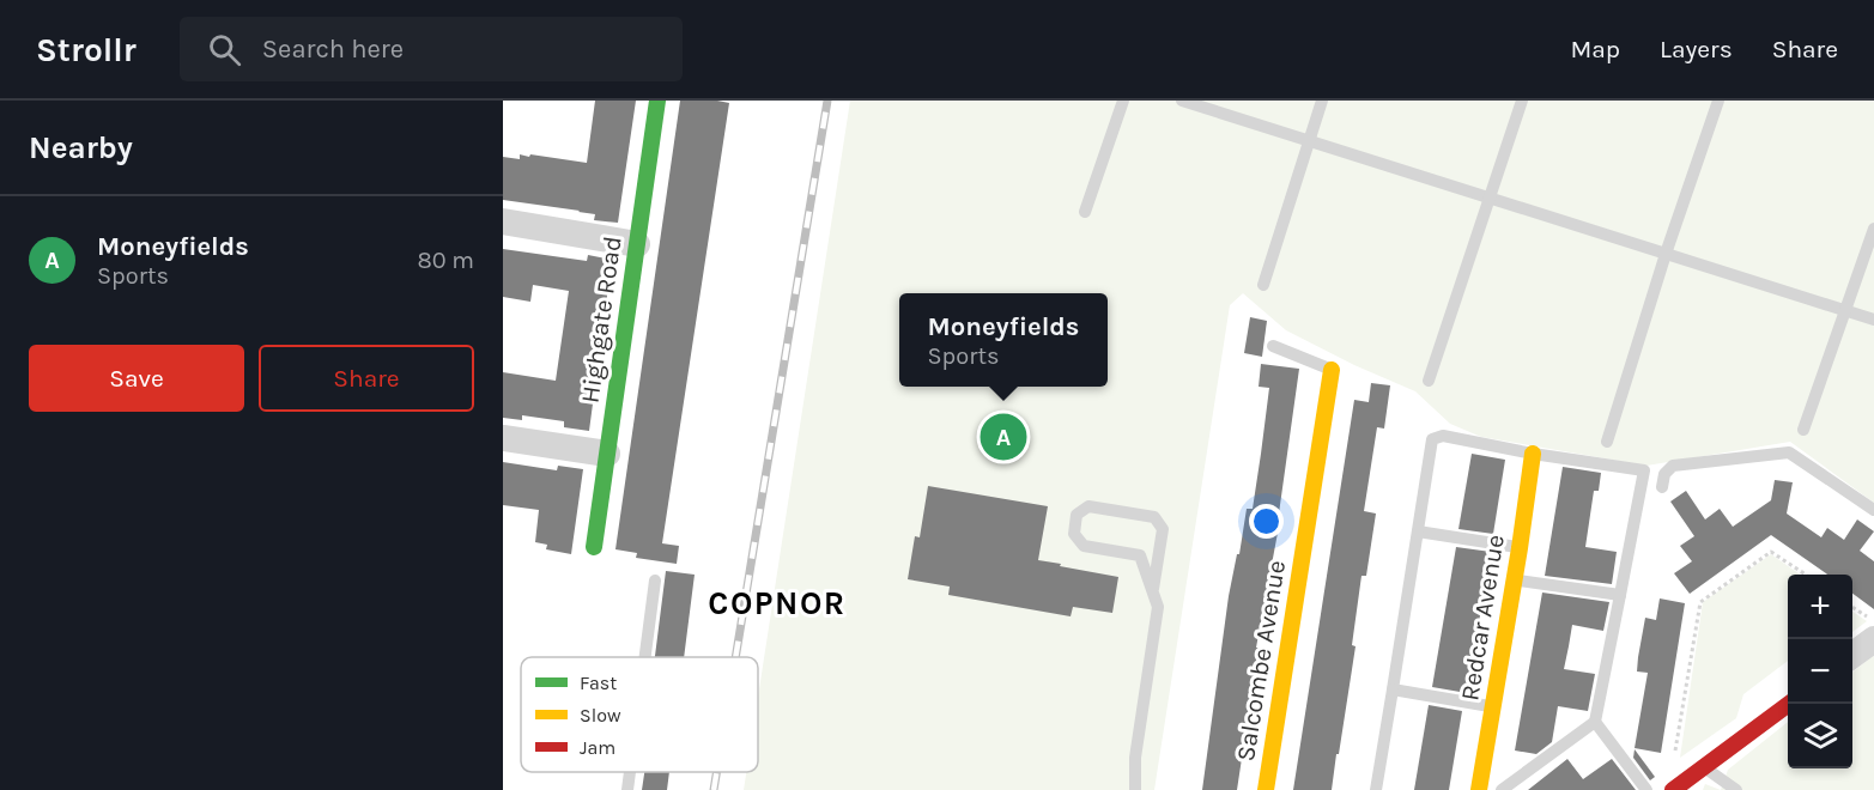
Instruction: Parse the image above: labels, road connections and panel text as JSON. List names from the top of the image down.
{
  "streets": {
    "street": ["Highgate Road", "Redcar Avenue", "Salcombe Avenue"]
  },
  "districts": ["COPNOR"],
  "legend": ["Fast", "Slow", "Jam"],
  "page": {
    "header": "Strollr",
    "search": "Search here",
    "nav": ["Map", "Layers", "Share"],
    "heading": "Nearby",
    "list": [
      {
        "mark": "A",
        "name": "Moneyfields",
        "note": "Sports",
        "value": "80 m"
      }
    ],
    "popup": ["Moneyfields", "Sports"],
    "buttons": ["Save", "Share"],
    "pins": "A",
    "map_buttons": ["+", "−"]
  }
}
